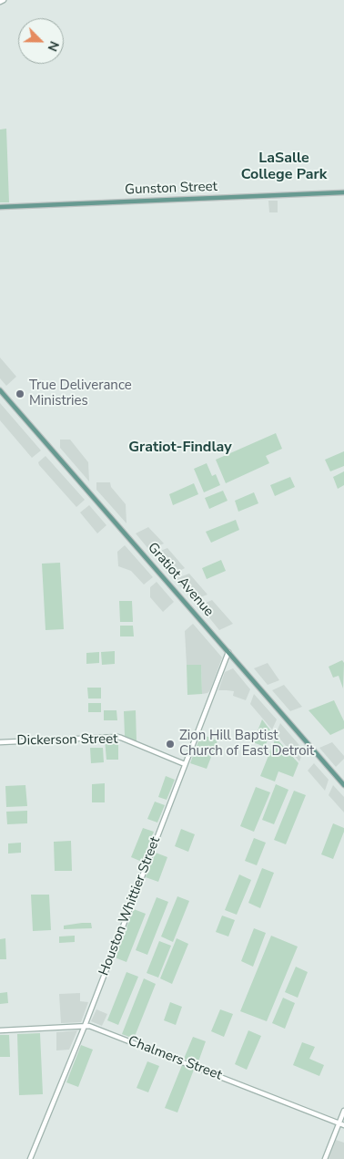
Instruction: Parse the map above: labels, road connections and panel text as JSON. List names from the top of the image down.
{
  "streets": {
    "main road": ["Gunston Street", "Gratiot Avenue"],
    "street": ["Dickerson Street", "Houston Whittier Street", "Chalmers Street"]
  },
  "crossings": [
    ["Gratiot Avenue", "Houston Whittier Street"],
    ["Dickerson Street", "Houston Whittier Street"],
    ["Houston Whittier Street", "Chalmers Street"]
  ],
  "districts": ["LaSalle College Park", "Gratiot-Findlay"],
  "places": ["True Deliverance Ministries", "Zion Hill Baptist Church of East Detroit"],
  "north": "bottom right"
}
